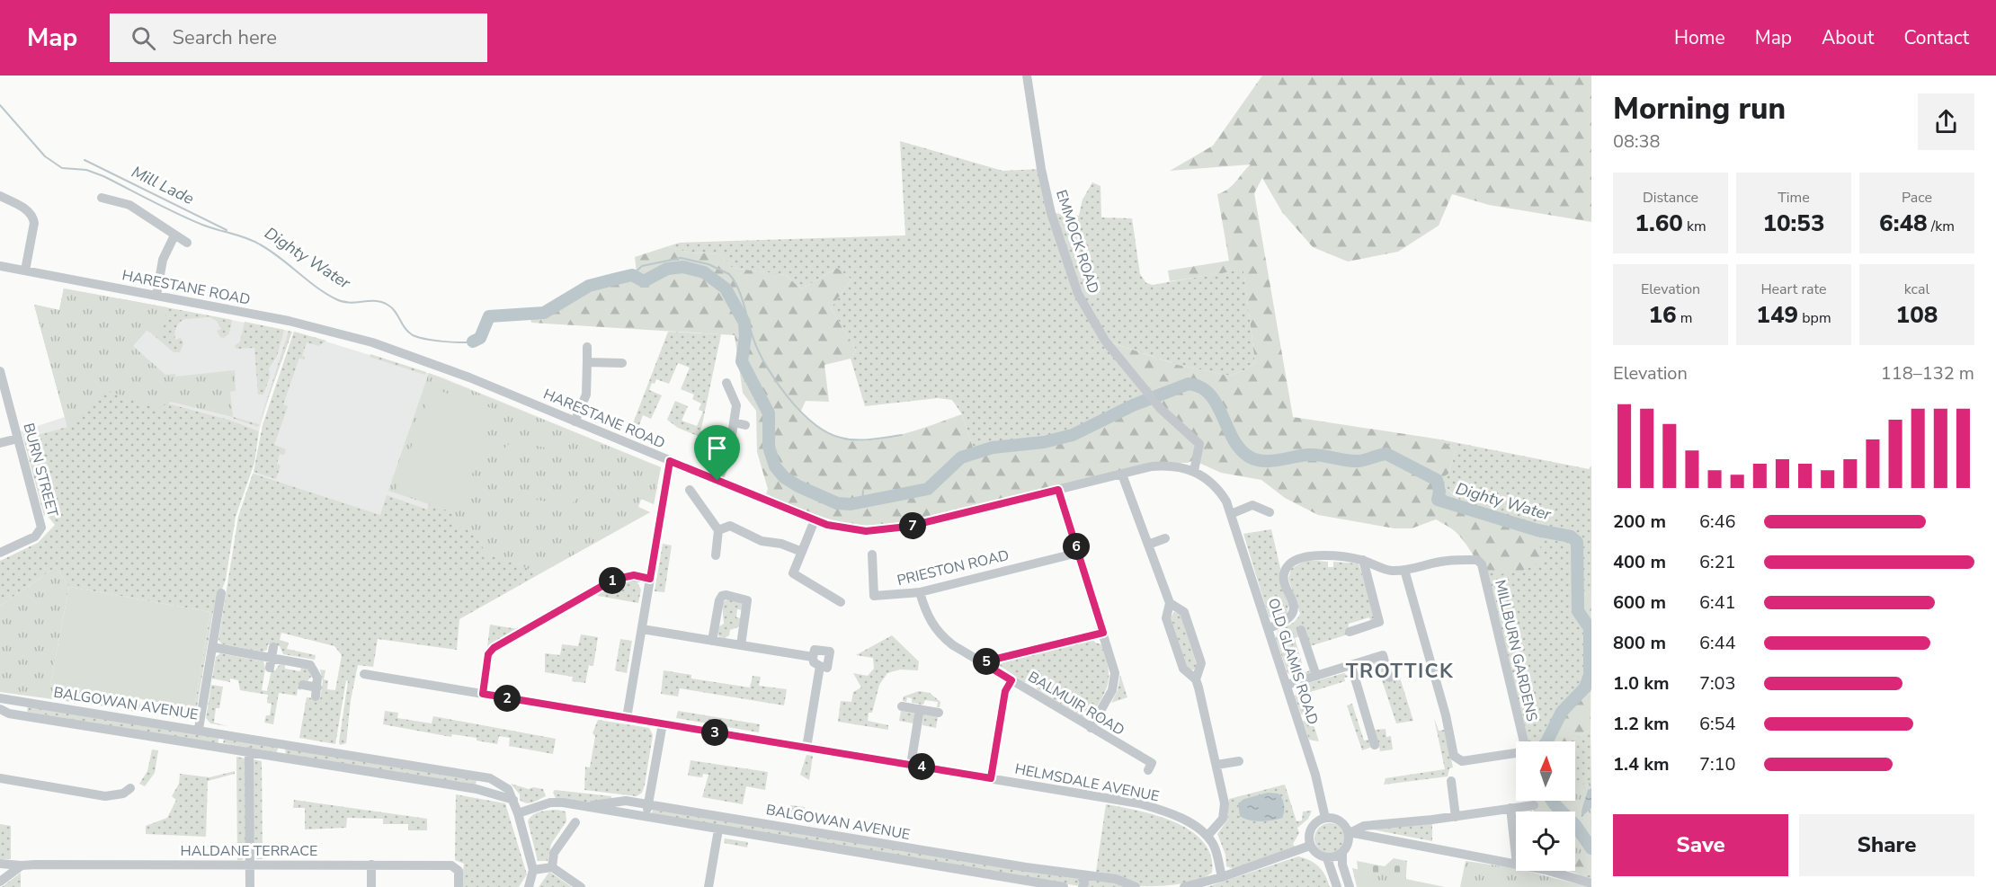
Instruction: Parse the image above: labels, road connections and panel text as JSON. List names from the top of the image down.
{
  "streets": {
    "street": [
      "EMMOCK ROAD",
      "HARESTANE ROAD",
      "BURN STREET",
      "PRIESTON ROAD",
      "MILLBURN GARDENS",
      "OLD GLAMIS ROAD",
      "BALGOWAN AVENUE",
      "BALMUIR ROAD",
      "HELMSDALE AVENUE",
      "HALDANE TERRACE"
    ]
  },
  "crossings": [
    ["EMMOCK ROAD", "HARESTANE ROAD"],
    ["EMMOCK ROAD", "OLD GLAMIS ROAD"],
    ["HARESTANE ROAD", "OLD GLAMIS ROAD"],
    ["PRIESTON ROAD", "BALMUIR ROAD"],
    ["MILLBURN GARDENS", "OLD GLAMIS ROAD"]
  ],
  "districts": ["TROTTICK"],
  "water": ["Mill Lade", "Dighty Water"],
  "north": "top",
  "page": {
    "header": "Map",
    "search": "Search here",
    "nav": [
      "Home",
      "Map",
      "About",
      "Contact"
    ],
    "heading": ["Morning run", "08:38"],
    "stats": [
      ["Distance", "1.60 km"],
      ["Time", "10:53"],
      ["Pace", "6:48 /km"],
      ["Elevation", "16 m"],
      ["Heart rate", "149 bpm"],
      ["kcal", "108"]
    ],
    "chart": ["Elevation", "118–132 m"],
    "list": [
      {
        "name": "200 m",
        "note": "6:46"
      },
      {
        "name": "400 m",
        "note": "6:21"
      },
      {
        "name": "600 m",
        "note": "6:41"
      },
      {
        "name": "800 m",
        "note": "6:44"
      },
      {
        "name": "1.0 km",
        "note": "7:03"
      },
      {
        "name": "1.2 km",
        "note": "6:54"
      },
      {
        "name": "1.4 km",
        "note": "7:10"
      }
    ],
    "pins": [
      "7",
      "6",
      "1",
      "5",
      "2",
      "3",
      "4"
    ],
    "buttons": ["Save", "Share"]
  }
}
